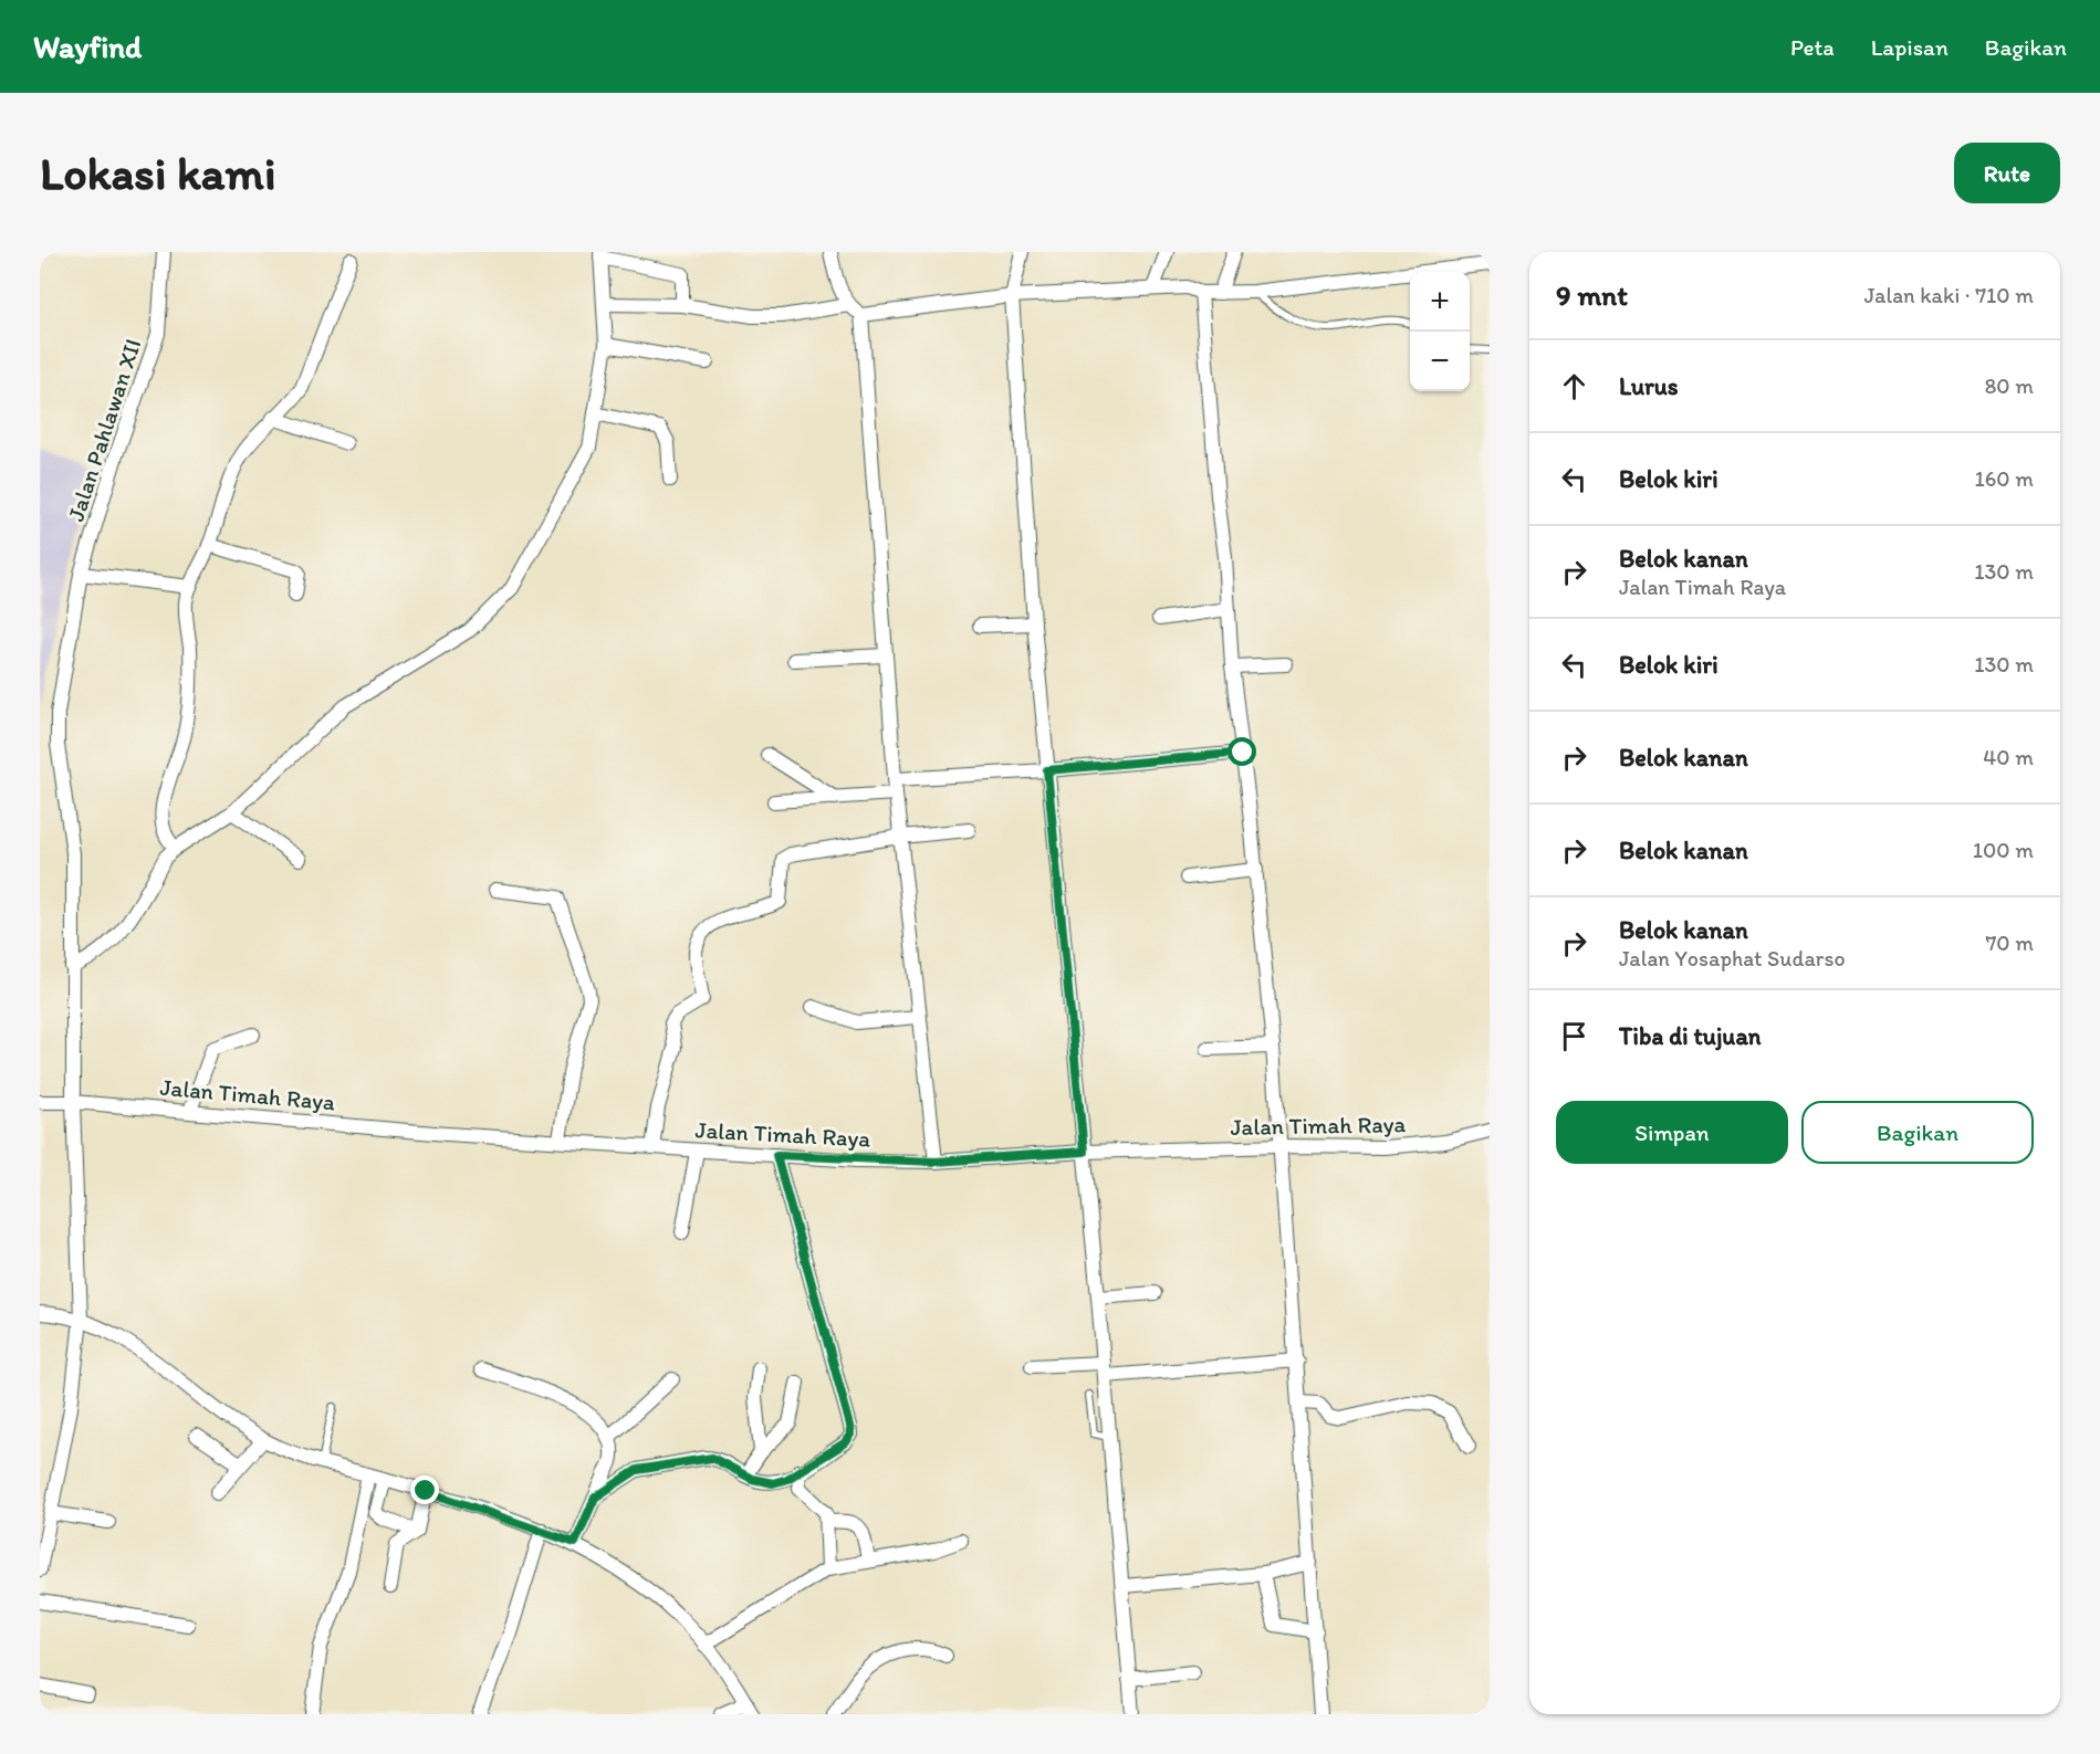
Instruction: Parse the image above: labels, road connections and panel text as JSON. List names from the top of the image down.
{
  "streets": {
    "street": ["Jalan Pahlawan XII", "Jalan Timah Raya"]
  },
  "crossings": [
    ["Jalan Pahlawan XII", "Jalan Timah Raya"]
  ],
  "page": {
    "header": "Wayfind",
    "nav": ["Peta", "Lapisan", "Bagikan"],
    "buttons": [
      "Rute",
      ["Simpan", "Bagikan"]
    ],
    "title": "Lokasi kami",
    "heading": ["9 mnt", "Jalan kaki · 710 m"],
    "map_buttons": ["+", "−"],
    "list": [
      ["Lurus", "80 m"],
      ["Belok kiri", "160 m"],
      ["Belok kanan", "Jalan Timah Raya", "130 m"],
      ["Belok kiri", "130 m"],
      ["Belok kanan", "40 m"],
      ["Belok kanan", "100 m"],
      ["Belok kanan", "Jalan Yosaphat Sudarso", "70 m"],
      "Tiba di tujuan"
    ]
  }
}
